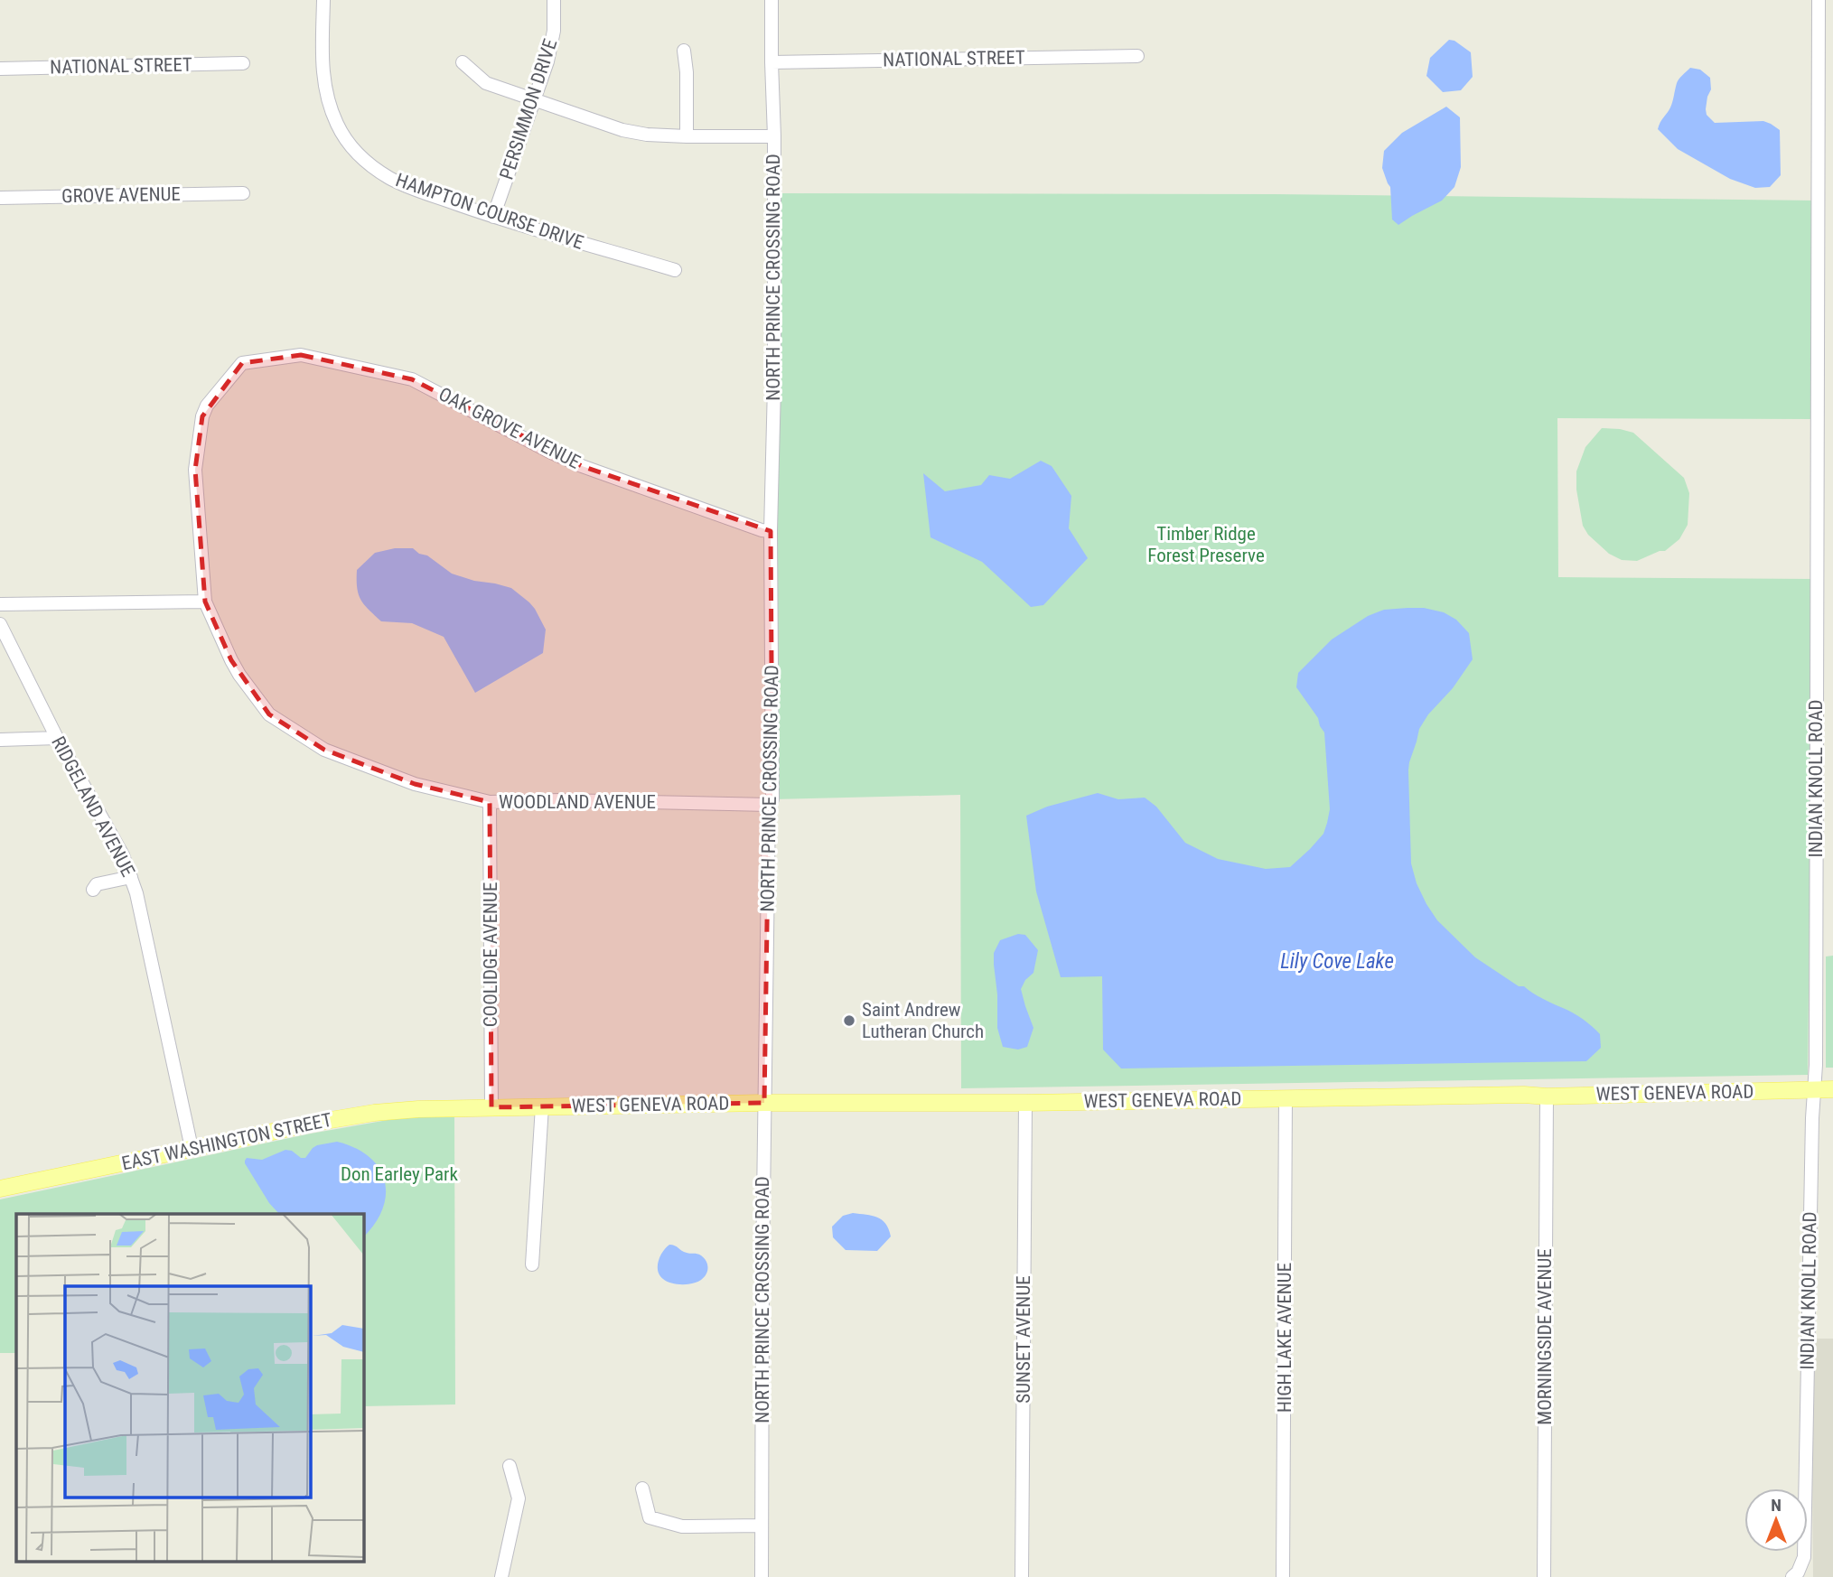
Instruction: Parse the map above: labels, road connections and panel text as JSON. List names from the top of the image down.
{
  "streets": {
    "main road": ["WEST GENEVA ROAD", "EAST WASHINGTON STREET"],
    "street": [
      "NATIONAL STREET",
      "PERSIMMON DRIVE",
      "GROVE AVENUE",
      "HAMPTON COURSE DRIVE",
      "NORTH PRINCE CROSSING ROAD",
      "OAK GROVE AVENUE",
      "INDIAN KNOLL ROAD",
      "WOODLAND AVENUE",
      "RIDGELAND AVENUE",
      "COOLIDGE AVENUE",
      "MORNINGSIDE AVENUE",
      "HIGH LAKE AVENUE",
      "SUNSET AVENUE"
    ]
  },
  "crossings": [
    ["NATIONAL STREET", "NORTH PRINCE CROSSING ROAD"],
    ["PERSIMMON DRIVE", "HAMPTON COURSE DRIVE"],
    ["NORTH PRINCE CROSSING ROAD", "OAK GROVE AVENUE"],
    ["NORTH PRINCE CROSSING ROAD", "WOODLAND AVENUE"],
    ["NORTH PRINCE CROSSING ROAD", "WEST GENEVA ROAD"],
    ["OAK GROVE AVENUE", "WOODLAND AVENUE"],
    ["INDIAN KNOLL ROAD", "WEST GENEVA ROAD"],
    ["WOODLAND AVENUE", "COOLIDGE AVENUE"],
    ["RIDGELAND AVENUE", "EAST WASHINGTON STREET"],
    ["COOLIDGE AVENUE", "WEST GENEVA ROAD"],
    ["COOLIDGE AVENUE", "EAST WASHINGTON STREET"],
    ["WEST GENEVA ROAD", "EAST WASHINGTON STREET"],
    ["WEST GENEVA ROAD", "MORNINGSIDE AVENUE"],
    ["WEST GENEVA ROAD", "HIGH LAKE AVENUE"],
    ["WEST GENEVA ROAD", "SUNSET AVENUE"]
  ],
  "water": ["Lily Cove Lake"],
  "parks": ["Timber Ridge Forest Preserve", "Don Earley Park"],
  "places": ["Saint Andrew Lutheran Church"],
  "north": "top"
}
